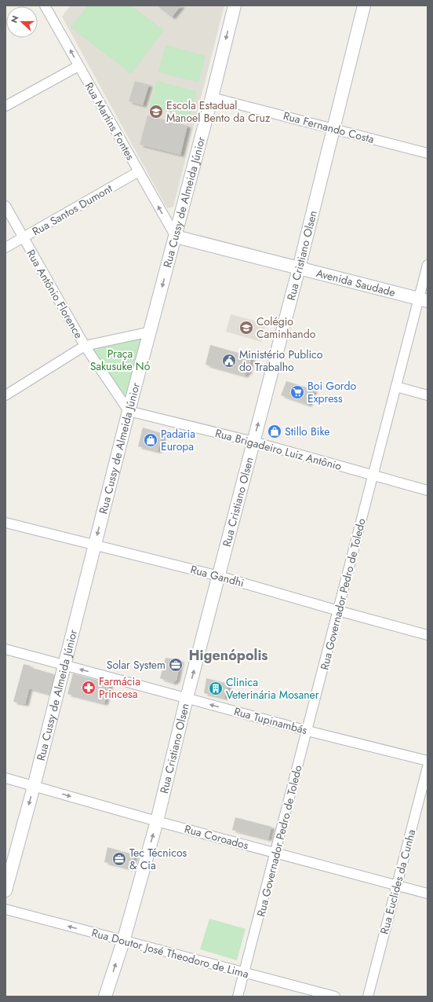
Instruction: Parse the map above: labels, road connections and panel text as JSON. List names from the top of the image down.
{
  "streets": {
    "street": [
      "Rua Martins Fontes",
      "Rua Fernando Costa",
      "Rua Cussy de Almeida Júnior",
      "Rua Santos Dumont",
      "Rua Cristiano Olsen",
      "Avenida Saudade",
      "Rua Antônio Florence",
      "Rua Brigadeiro Luiz Antônio",
      "Rua Gandhi",
      "Rua Governador Pedro de Toledo",
      "Rua Tupinambás",
      "Rua Coroados",
      "Rua Euclides da Cunha",
      "Rua Doutor José Theodoro de Lima"
    ]
  },
  "crossings": [
    ["Rua Martins Fontes", "Rua Cussy de Almeida Júnior"],
    ["Rua Martins Fontes", "Rua Santos Dumont"],
    ["Rua Martins Fontes", "Avenida Saudade"],
    ["Rua Fernando Costa", "Rua Cussy de Almeida Júnior"],
    ["Rua Fernando Costa", "Rua Cristiano Olsen"],
    ["Rua Cussy de Almeida Júnior", "Avenida Saudade"],
    ["Rua Cussy de Almeida Júnior", "Rua Antônio Florence"],
    ["Rua Cussy de Almeida Júnior", "Rua Brigadeiro Luiz Antônio"],
    ["Rua Cussy de Almeida Júnior", "Rua Gandhi"],
    ["Rua Cussy de Almeida Júnior", "Rua Tupinambás"],
    ["Rua Cussy de Almeida Júnior", "Rua Coroados"],
    ["Rua Santos Dumont", "Rua Antônio Florence"],
    ["Rua Cristiano Olsen", "Avenida Saudade"],
    ["Rua Cristiano Olsen", "Rua Brigadeiro Luiz Antônio"],
    ["Rua Cristiano Olsen", "Rua Gandhi"],
    ["Rua Cristiano Olsen", "Rua Tupinambás"],
    ["Rua Cristiano Olsen", "Rua Coroados"],
    ["Rua Cristiano Olsen", "Rua Doutor José Theodoro de Lima"],
    ["Avenida Saudade", "Rua Governador Pedro de Toledo"],
    ["Rua Antônio Florence", "Rua Brigadeiro Luiz Antônio"],
    ["Rua Brigadeiro Luiz Antônio", "Rua Governador Pedro de Toledo"],
    ["Rua Gandhi", "Rua Governador Pedro de Toledo"],
    ["Rua Governador Pedro de Toledo", "Rua Tupinambás"],
    ["Rua Governador Pedro de Toledo", "Rua Coroados"],
    ["Rua Governador Pedro de Toledo", "Rua Doutor José Theodoro de Lima"],
    ["Rua Coroados", "Rua Euclides da Cunha"]
  ],
  "one_way": [
    "Rua Martins Fontes",
    "Rua Cussy de Almeida Júnior",
    "Rua Cristiano Olsen",
    "Rua Tupinambás",
    "Rua Doutor José Theodoro de Lima"
  ],
  "districts": ["Higenópolis"],
  "parks": ["Praça Sakusuke Nó"],
  "places": {
    "school or university": ["Escola Estadual Manoel Bento da Cruz", "Colégio Caminhando"],
    "public building": ["Ministério Publico do Trabalho"],
    "supermarket": ["Boi Gordo Express"],
    "shop": ["Stillo Bike", "Padaria Europa"],
    "office": ["Solar System", "Tec Técnicos & Cia"],
    "pharmacy": ["Farmácia Princesa"],
    "building": ["Clinica Veterinária Mosaner"]
  },
  "north": "left"
}
